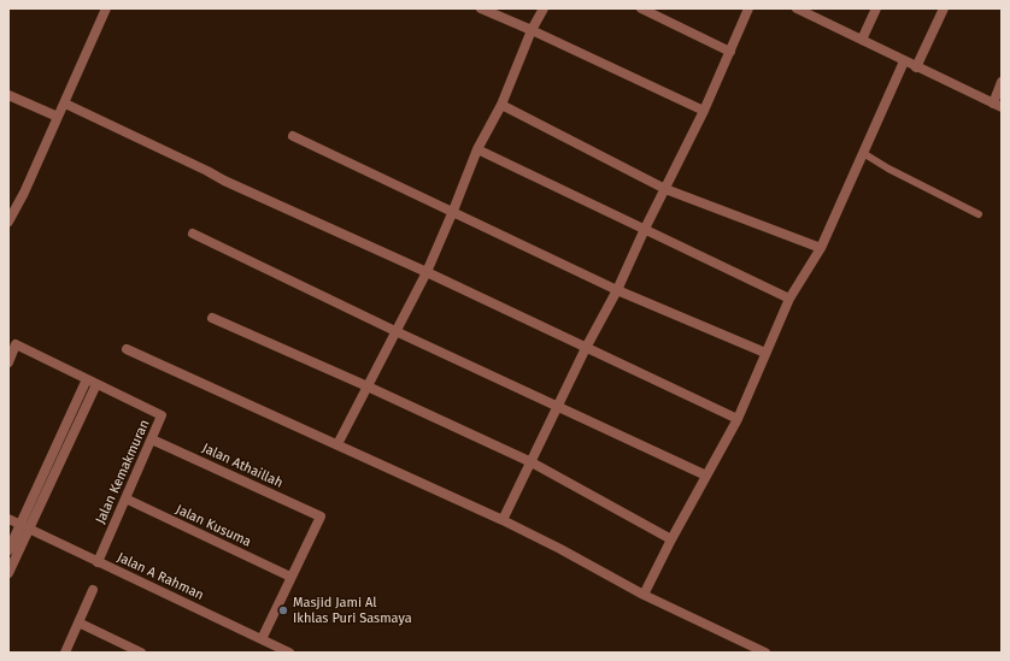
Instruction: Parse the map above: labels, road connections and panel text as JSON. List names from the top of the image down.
{
  "streets": {
    "street": [
      "Jalan Athaillah",
      "Jalan Kemakmuran",
      "Jalan Kusuma",
      "Jalan A Rahman"
    ]
  },
  "crossings": [
    ["Jalan Athaillah", "Jalan Kemakmuran"],
    ["Jalan Athaillah", "Jalan Kusuma"],
    ["Jalan Kemakmuran", "Jalan Kusuma"],
    ["Jalan Kemakmuran", "Jalan A Rahman"]
  ],
  "places": ["Masjid Jami Al Ikhlas Puri Sasmaya"]
}
